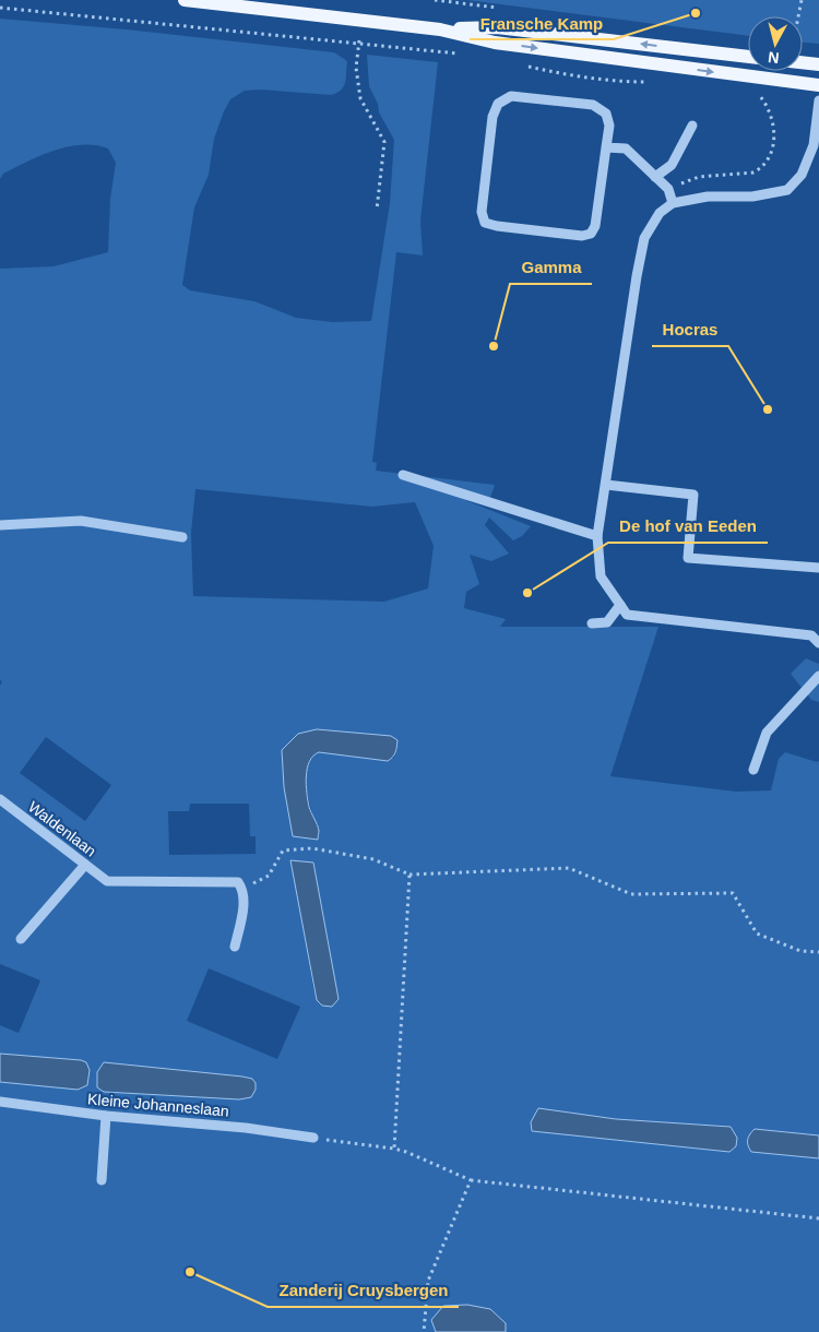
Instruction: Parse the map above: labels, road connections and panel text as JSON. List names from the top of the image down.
{
  "streets": {
    "street": ["Waldenlaan", "Kleine Johanneslaan"]
  },
  "places": [
    "Fransche Kamp",
    "Gamma",
    "Hocras",
    "De hof van Eeden",
    "Zanderij Cruysbergen"
  ],
  "north": "bottom"
}
